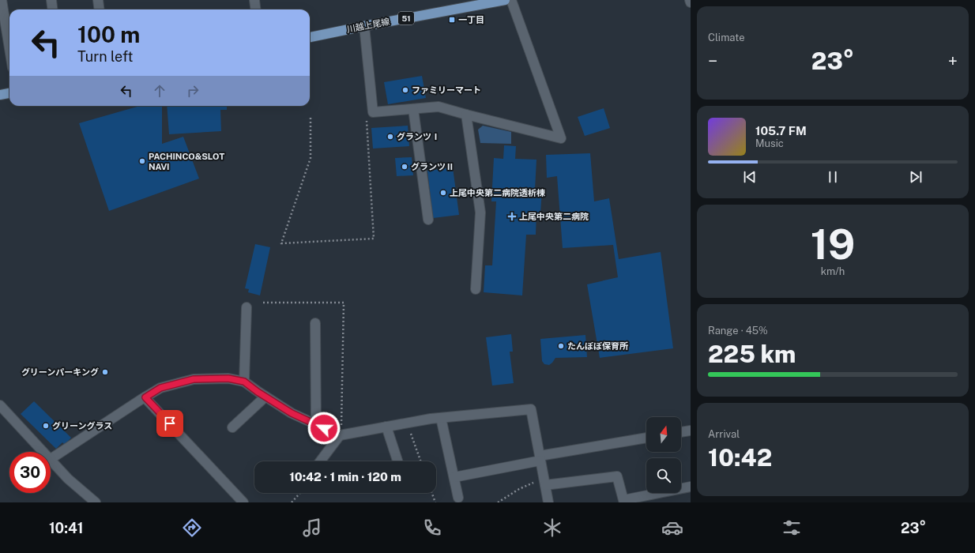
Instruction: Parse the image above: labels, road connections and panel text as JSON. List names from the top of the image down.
{
  "streets": {
    "main road": ["51", "川越上尾線"]
  },
  "places": {
    "transit": ["一丁目"],
    "other": [
      "ファミリーマート",
      "グランツⅠ",
      "PACHINCO&SLOT NAVI",
      "グランツⅡ",
      "上尾中央第二病院透析棟",
      "たんぽぽ保育所",
      "グリーンパーキング",
      "グリーングラス"
    ],
    "health": ["上尾中央第二病院"]
  },
  "north": "top",
  "page": {
    "tile": [
      "Climate",
      ["19", "km/h"],
      ["Range · 45%", "225 km"],
      ["Arrival", "10:42"]
    ],
    "turn": ["100 m", "Turn left"],
    "heat": ["−", "23°", "+"],
    "song": ["105.7 FM", "Music"],
    "limit": "30",
    "trip": "10:42 · 1 min · 120 m",
    "tabs": ["10:41", "23°"]
  }
}
